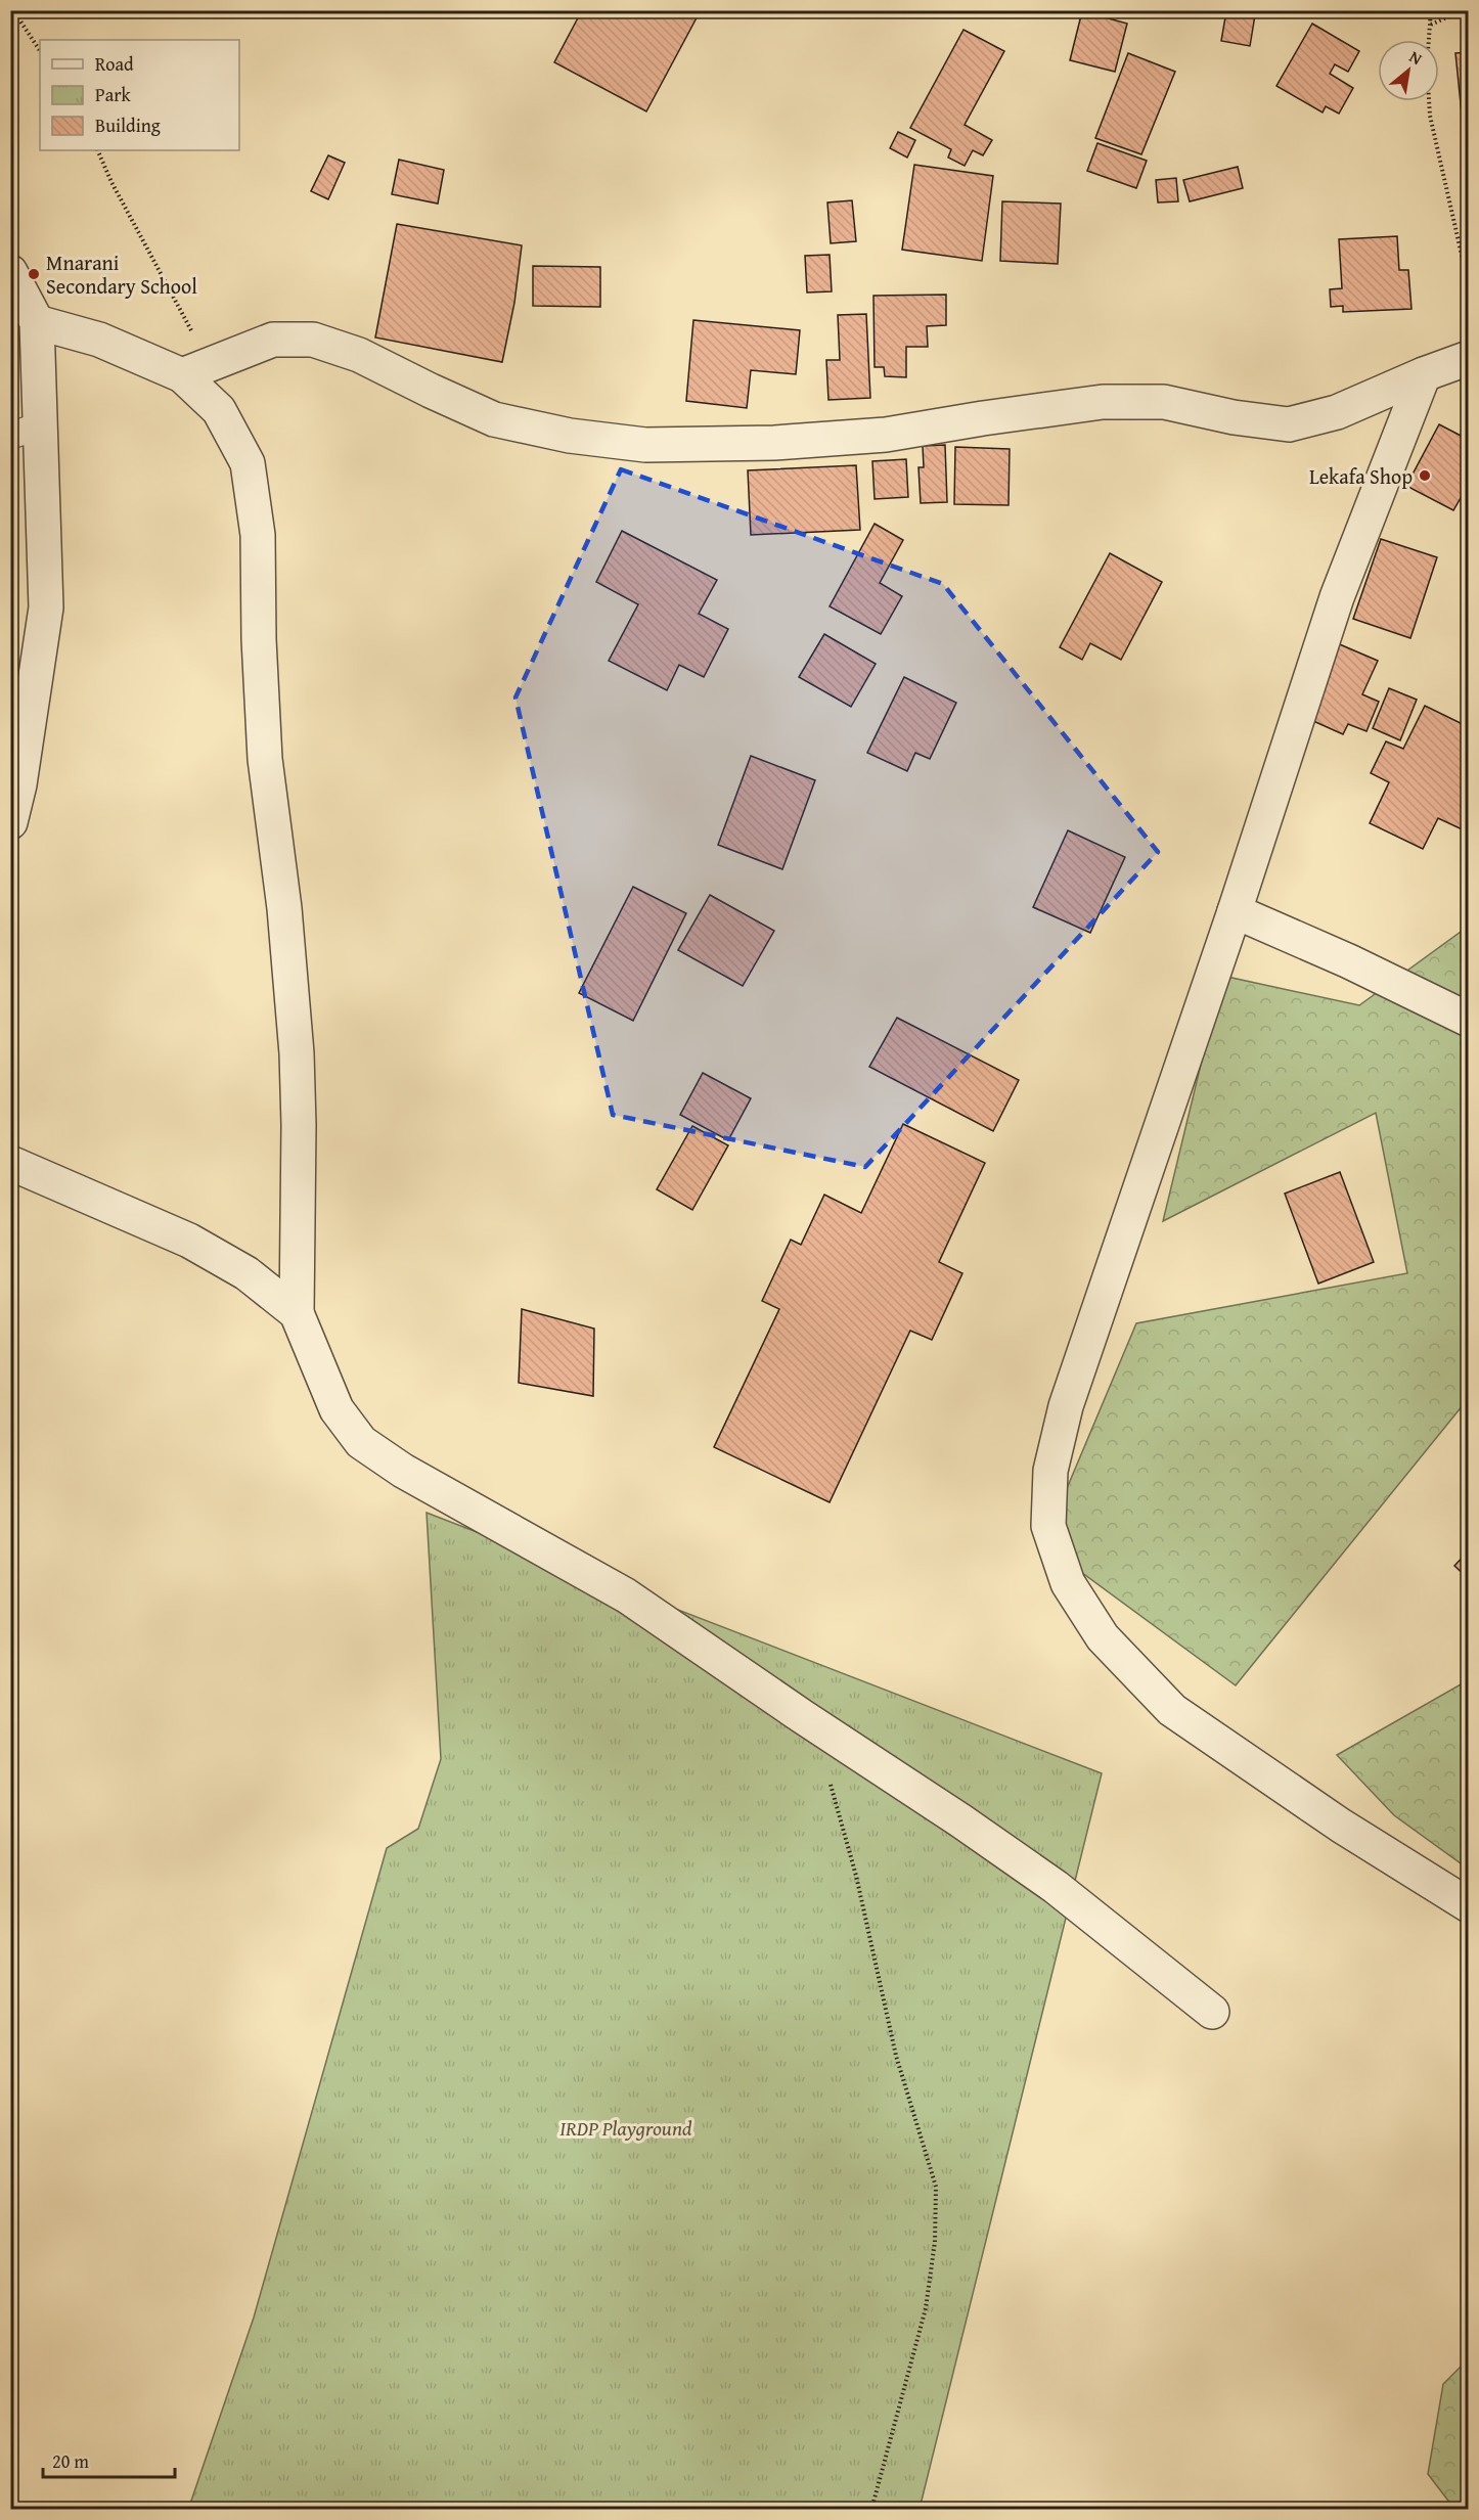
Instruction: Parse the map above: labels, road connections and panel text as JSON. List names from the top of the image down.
{
  "parks": ["IRDP Playground"],
  "places": ["Mnarani Secondary School", "Lekafa Shop"],
  "legend": ["Road", "Park", "Building"],
  "scale_bar": "20 m",
  "north": "top right"
}
